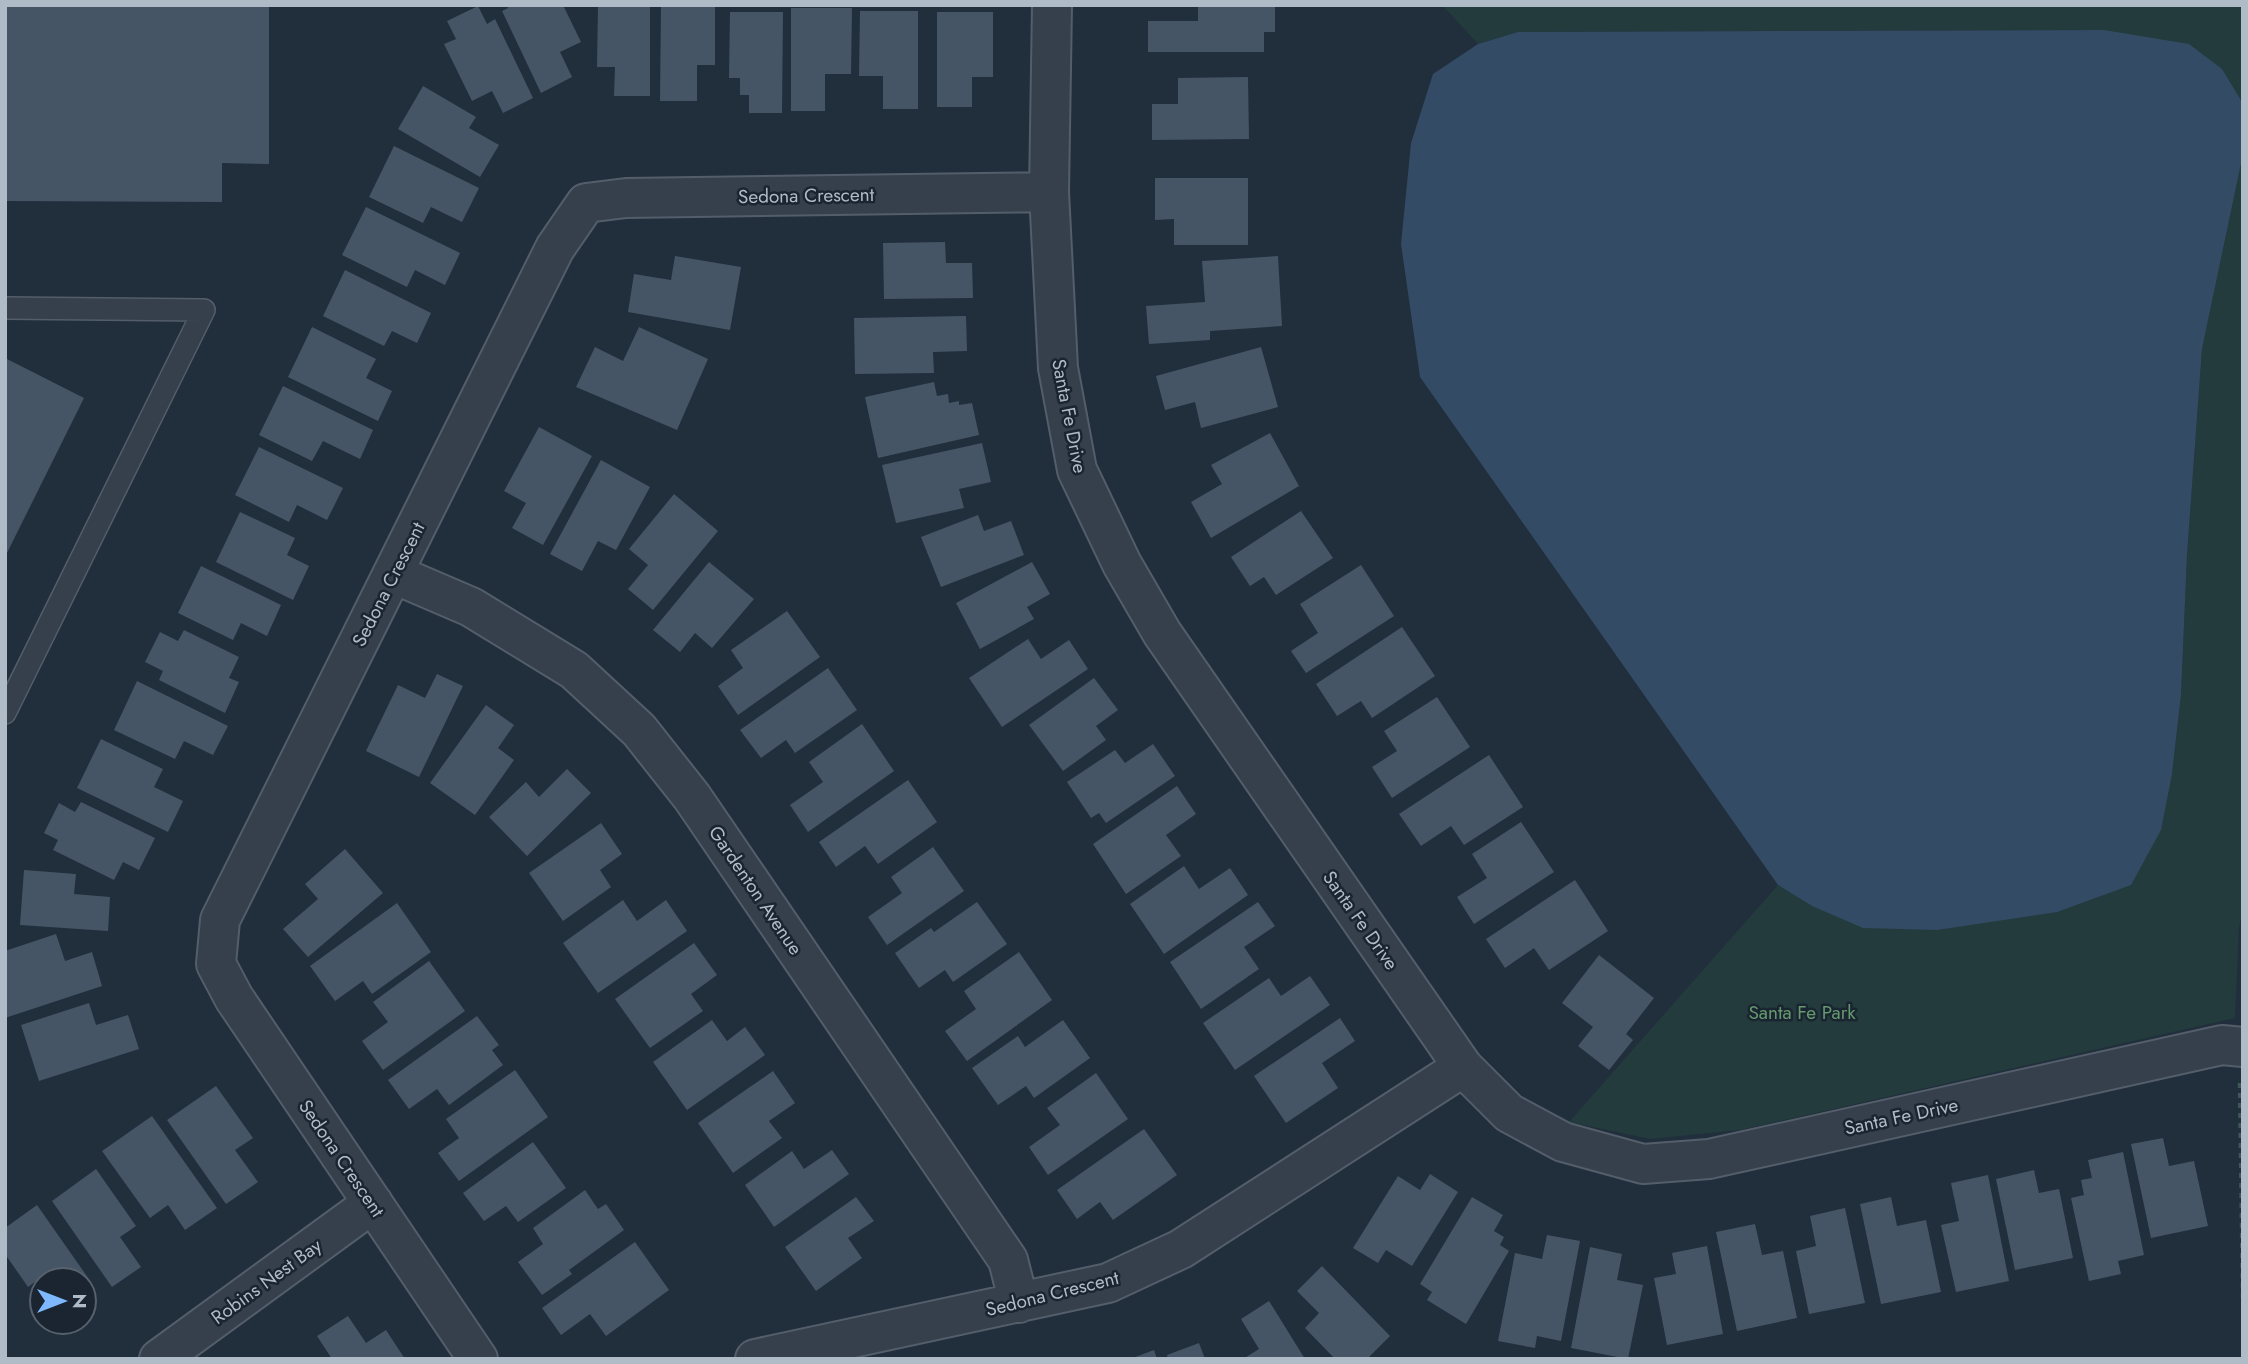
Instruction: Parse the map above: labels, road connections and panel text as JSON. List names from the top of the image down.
{
  "streets": {
    "street": [
      "Sedona Crescent",
      "Santa Fe Drive",
      "Gardenton Avenue",
      "Robins Nest Bay"
    ]
  },
  "crossings": [
    ["Sedona Crescent", "Santa Fe Drive"],
    ["Sedona Crescent", "Gardenton Avenue"],
    ["Sedona Crescent", "Robins Nest Bay"]
  ],
  "parks": ["Santa Fe Park"],
  "north": "right"
}
